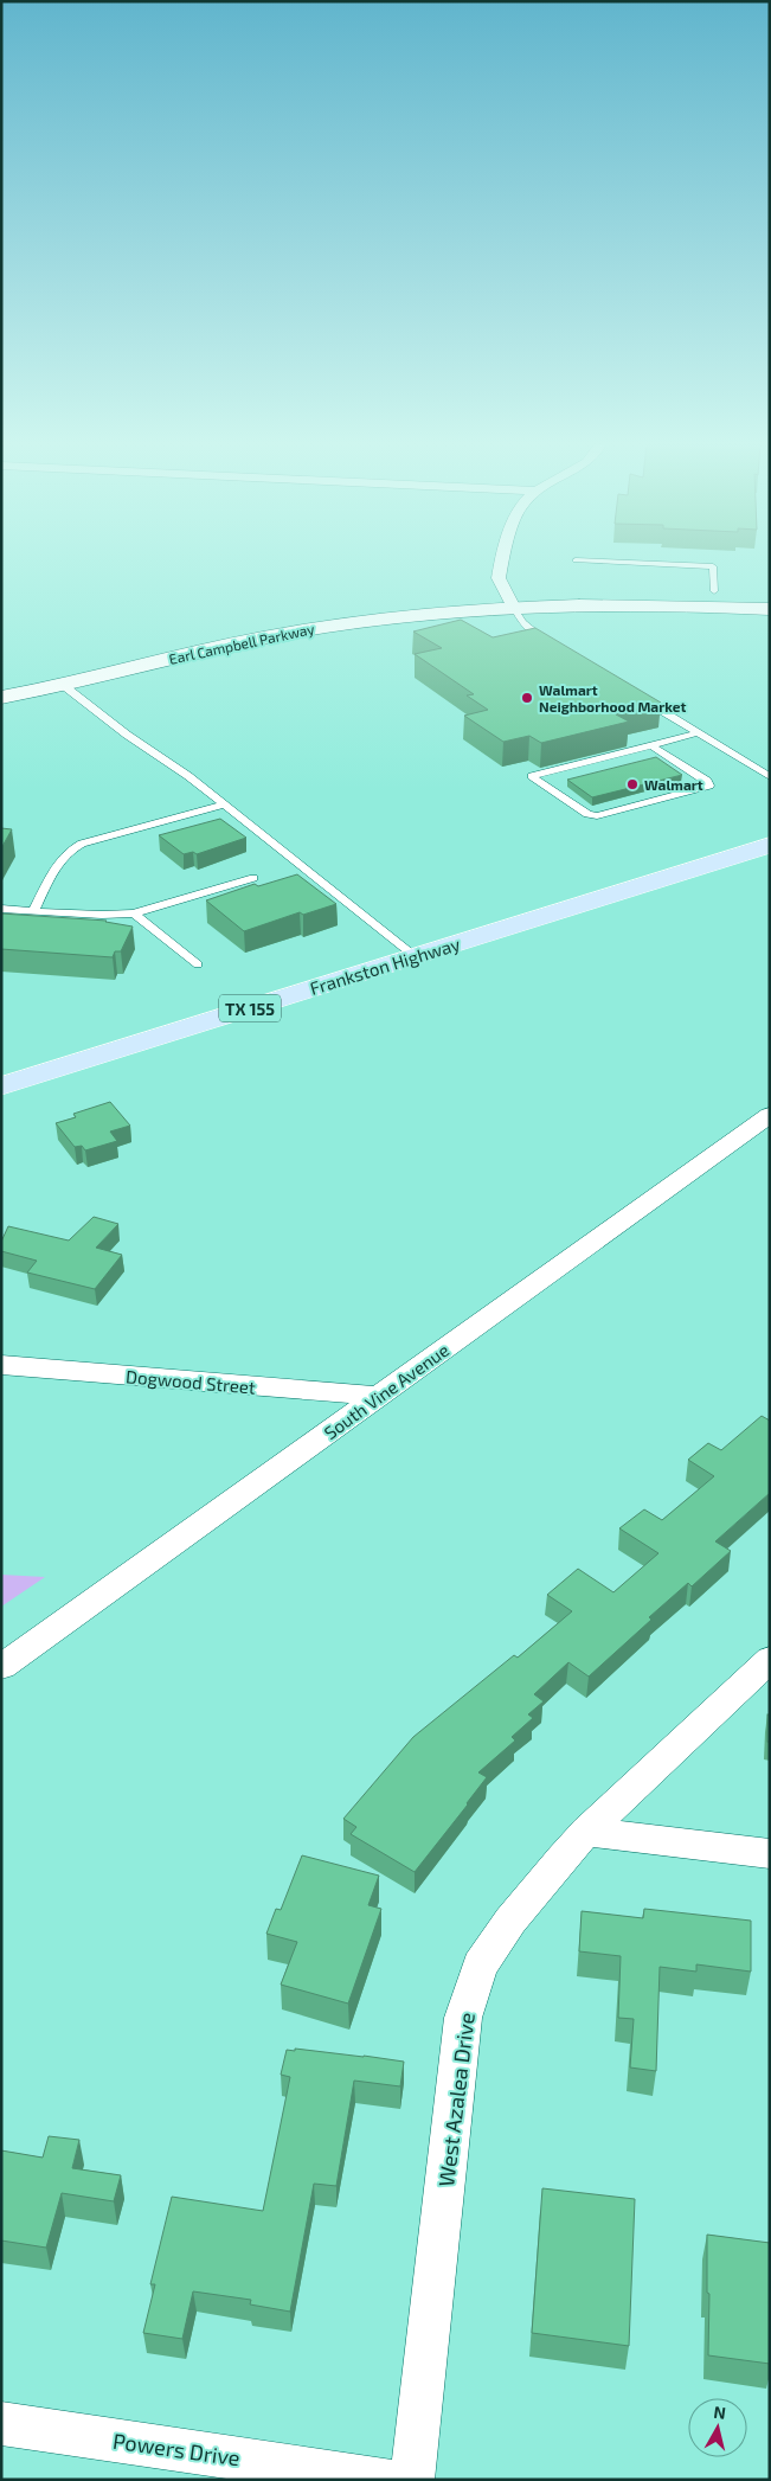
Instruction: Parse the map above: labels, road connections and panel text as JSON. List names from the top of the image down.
{
  "streets": {
    "main road": ["Earl Campbell Parkway", "Frankston Highway", "TX 155"],
    "street": [
      "Dogwood Street",
      "South Vine Avenue",
      "West Azalea Drive",
      "Powers Drive"
    ]
  },
  "crossings": [
    ["Dogwood Street", "South Vine Avenue"]
  ],
  "places": ["Walmart Neighborhood Market", "Walmart"],
  "north": "top"
}
